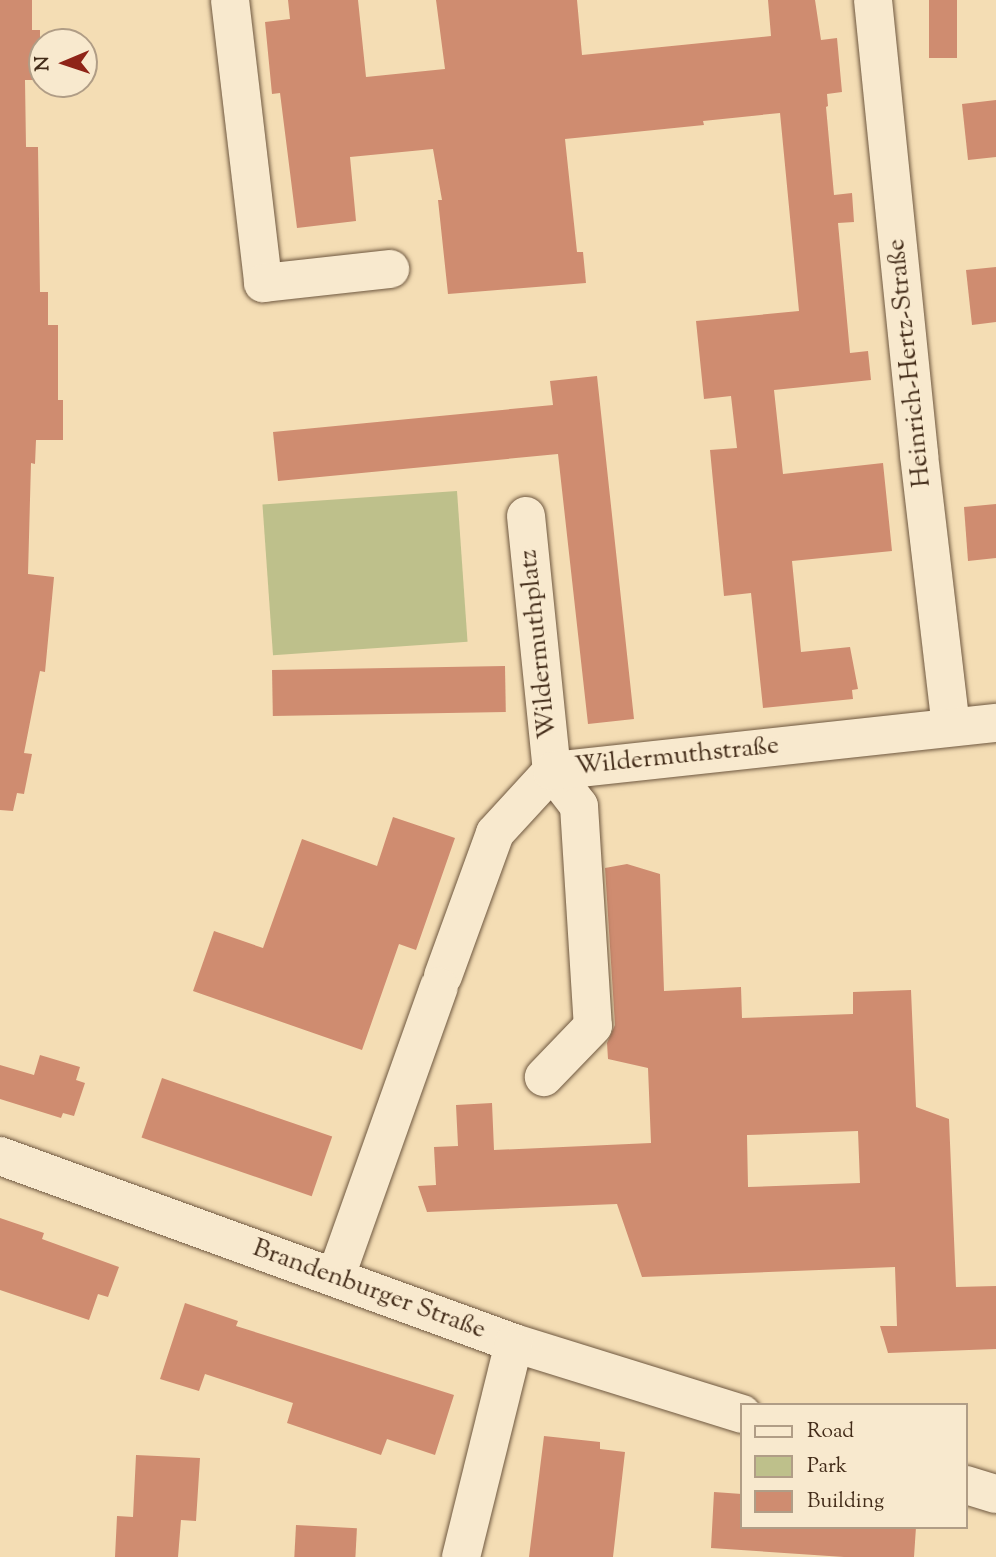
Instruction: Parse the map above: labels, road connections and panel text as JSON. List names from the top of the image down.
{
  "streets": {
    "street": [
      "Heinrich-Hertz-Straße",
      "Wildermuthplatz",
      "Wildermuthstraße",
      "Brandenburger Straße"
    ]
  },
  "crossings": [
    ["Heinrich-Hertz-Straße", "Wildermuthstraße"],
    ["Wildermuthplatz", "Wildermuthstraße"],
    ["Wildermuthstraße", "Brandenburger Straße"]
  ],
  "legend": ["Road", "Park", "Building"],
  "north": "left"
}
